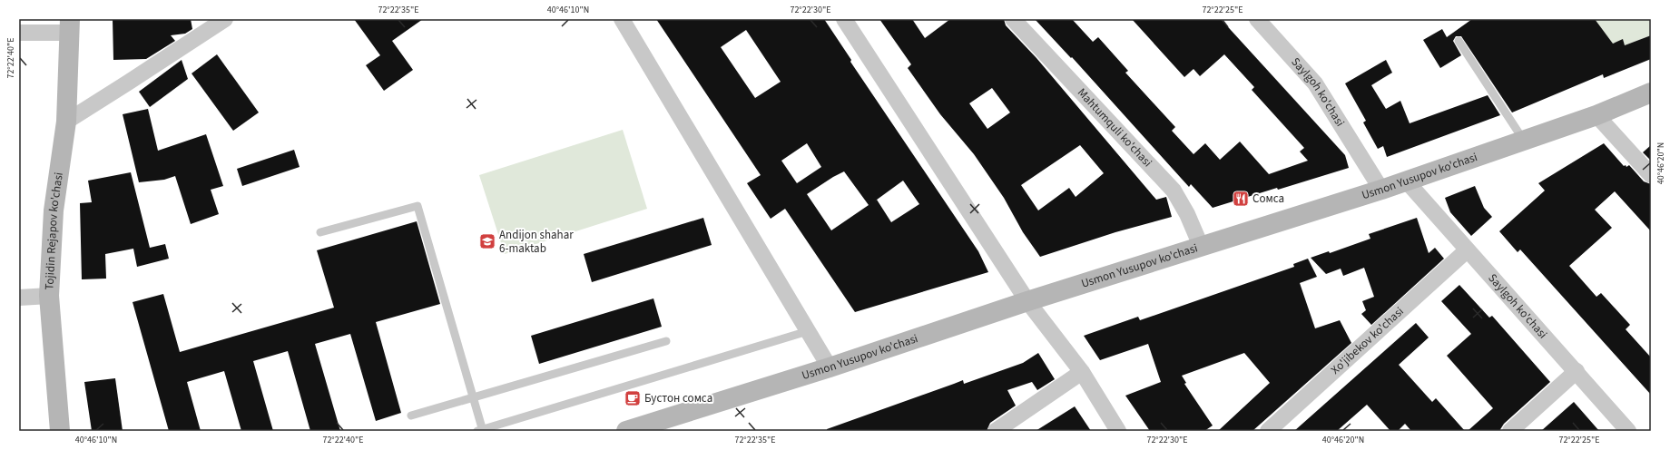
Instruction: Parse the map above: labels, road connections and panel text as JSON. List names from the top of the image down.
{
  "streets": {
    "main road": ["Usmon Yusupov ko'chasi", "Tojidin Rejapov ko'chasi"],
    "street": ["Saylgoh ko'chasi", "Mahtumquli ko'chasi", "Xo'jibekov ko'chasi"]
  },
  "crossings": [
    ["Saylgoh ko'chasi", "Usmon Yusupov ko'chasi"],
    ["Saylgoh ko'chasi", "Xo'jibekov ko'chasi"],
    ["Mahtumquli ko'chasi", "Usmon Yusupov ko'chasi"]
  ],
  "places": {
    "restaurant": ["Сомса"],
    "school or university": ["Andijon shahar 6-maktab"],
    "cafe": ["Бустон сомса"]
  },
  "coordinates": [
    "72°22'35\"E",
    "40°46'10\"N",
    "72°22'30\"E",
    "72°22'25\"E",
    "72°22'40\"E",
    "40°46'20\"N"
  ]
}
